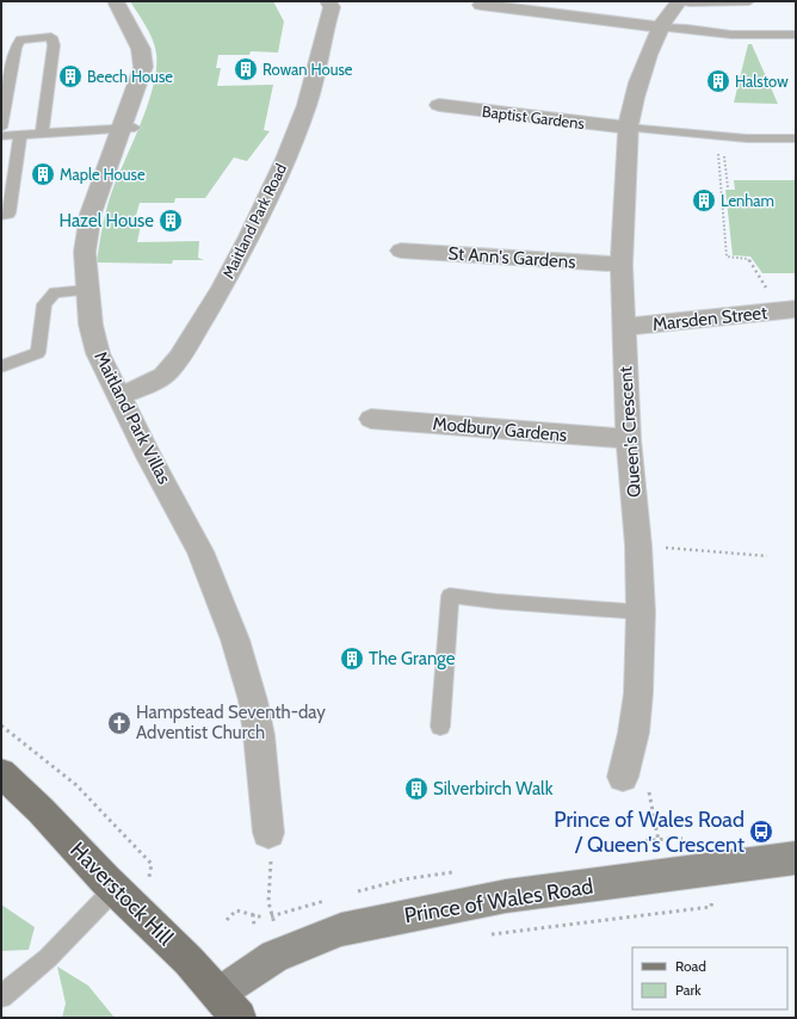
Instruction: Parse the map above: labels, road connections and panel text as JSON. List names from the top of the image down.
{
  "streets": {
    "main road": ["Haverstock Hill"],
    "street": [
      "Baptist Gardens",
      "Maitland Park Road",
      "St Ann's Gardens",
      "Marsden Street",
      "Maitland Park Villas",
      "Modbury Gardens",
      "Queen's Crescent",
      "Prince of Wales Road"
    ]
  },
  "crossings": [
    ["Baptist Gardens", "Queen's Crescent"],
    ["Maitland Park Road", "Maitland Park Villas"],
    ["St Ann's Gardens", "Queen's Crescent"],
    ["Marsden Street", "Queen's Crescent"],
    ["Modbury Gardens", "Queen's Crescent"],
    ["Haverstock Hill", "Prince of Wales Road"]
  ],
  "places": {
    "building": [
      "Rowan House",
      "Beech House",
      "Halstow",
      "Maple House",
      "Lenham",
      "Hazel House",
      "The Grange",
      "Silverbirch Walk"
    ],
    "church": ["Hampstead Seventh-day Adventist Church"],
    "bus stop": ["Prince of Wales Road / Queen's Crescent"]
  },
  "legend": ["Road", "Park"]
}
